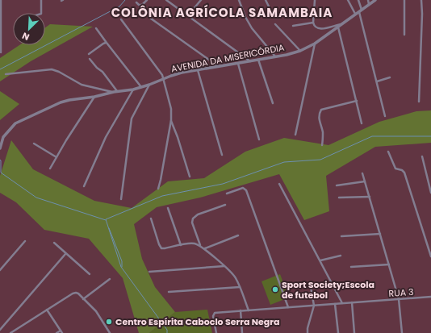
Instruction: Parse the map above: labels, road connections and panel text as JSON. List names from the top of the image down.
{
  "streets": {
    "street": ["AVENIDA DA MISERICÓRDIA", "RUA 3"]
  },
  "districts": ["COLÔNIA AGRÍCOLA SAMAMBAIA"],
  "places": ["Sport Society;Escola de futebol", "Centro Espírita Caboclo Serra Negra"],
  "north": "bottom left"
}
